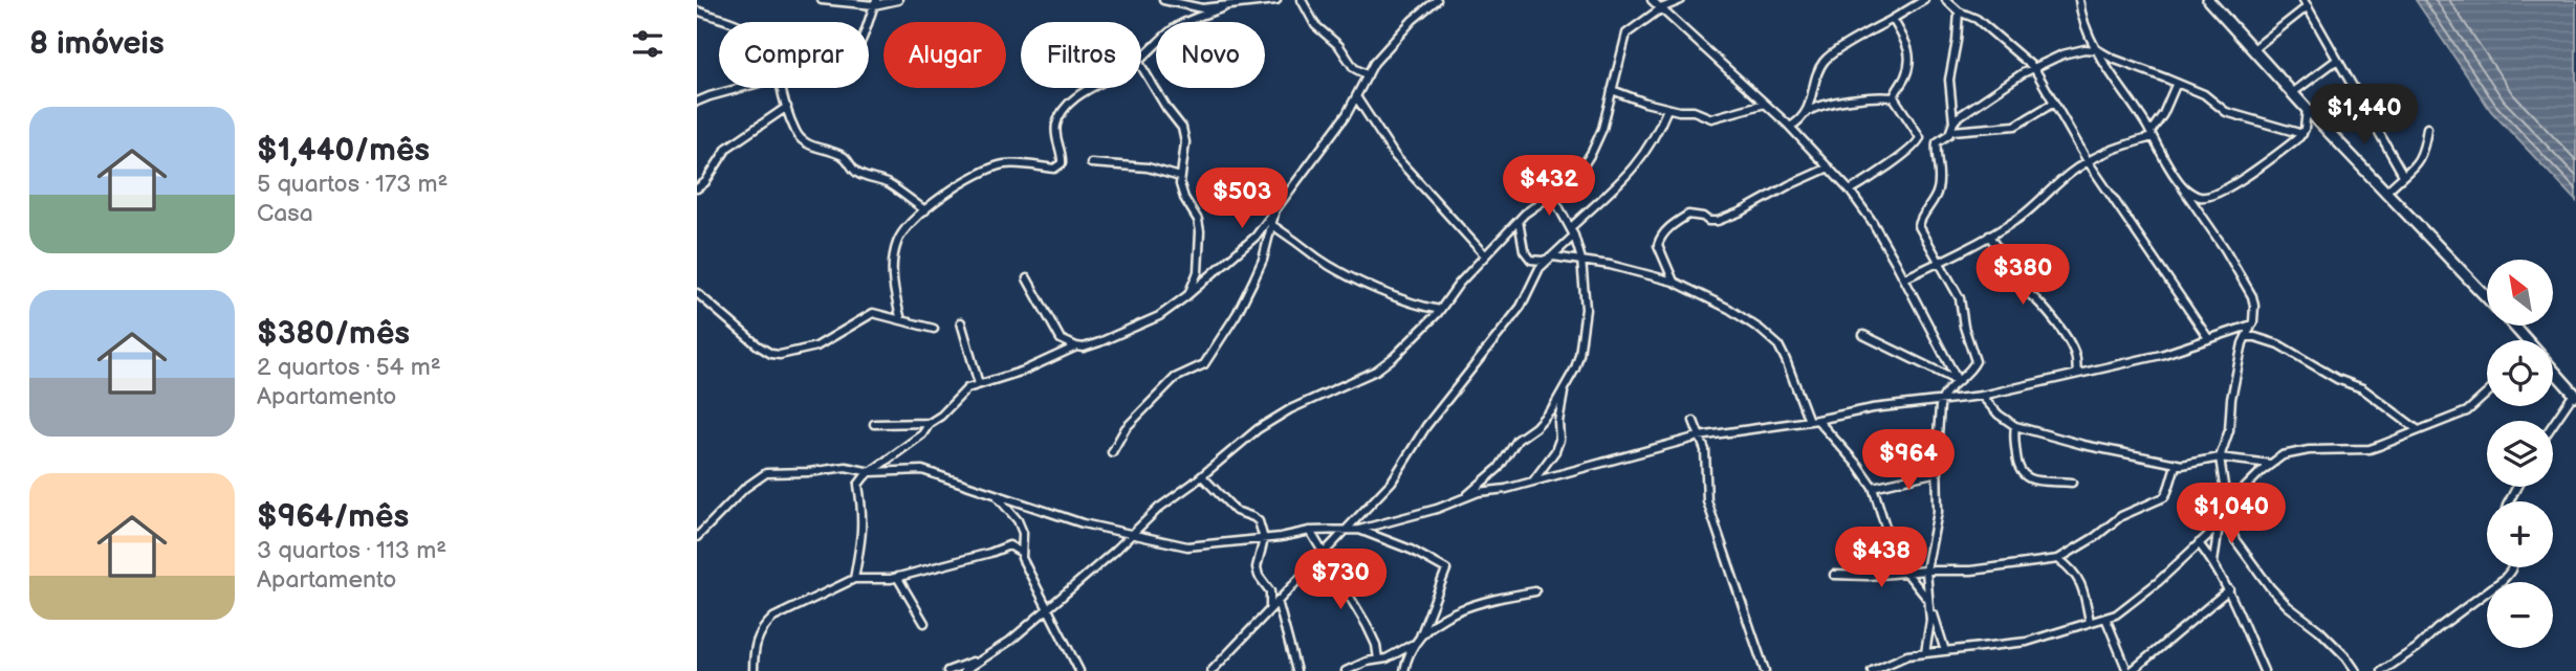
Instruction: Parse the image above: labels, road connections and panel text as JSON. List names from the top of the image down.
{
  "north": "top left",
  "page": {
    "heading": "8 imóveis",
    "chip": [
      "Comprar",
      "Alugar",
      "Filtros",
      "Novo"
    ],
    "price": [
      "$1,440",
      "$432",
      "$503",
      "$380",
      "$964",
      "$1,040",
      "$438",
      "$730"
    ],
    "list": [
      {
        "name": "$1,440/mês",
        "note": "5 quartos · 173 m² · Casa"
      },
      {
        "name": "$380/mês",
        "note": "2 quartos · 54 m² · Apartamento"
      },
      {
        "name": "$964/mês",
        "note": "3 quartos · 113 m² · Apartamento"
      }
    ],
    "map_buttons": ["+", "−"]
  }
}
